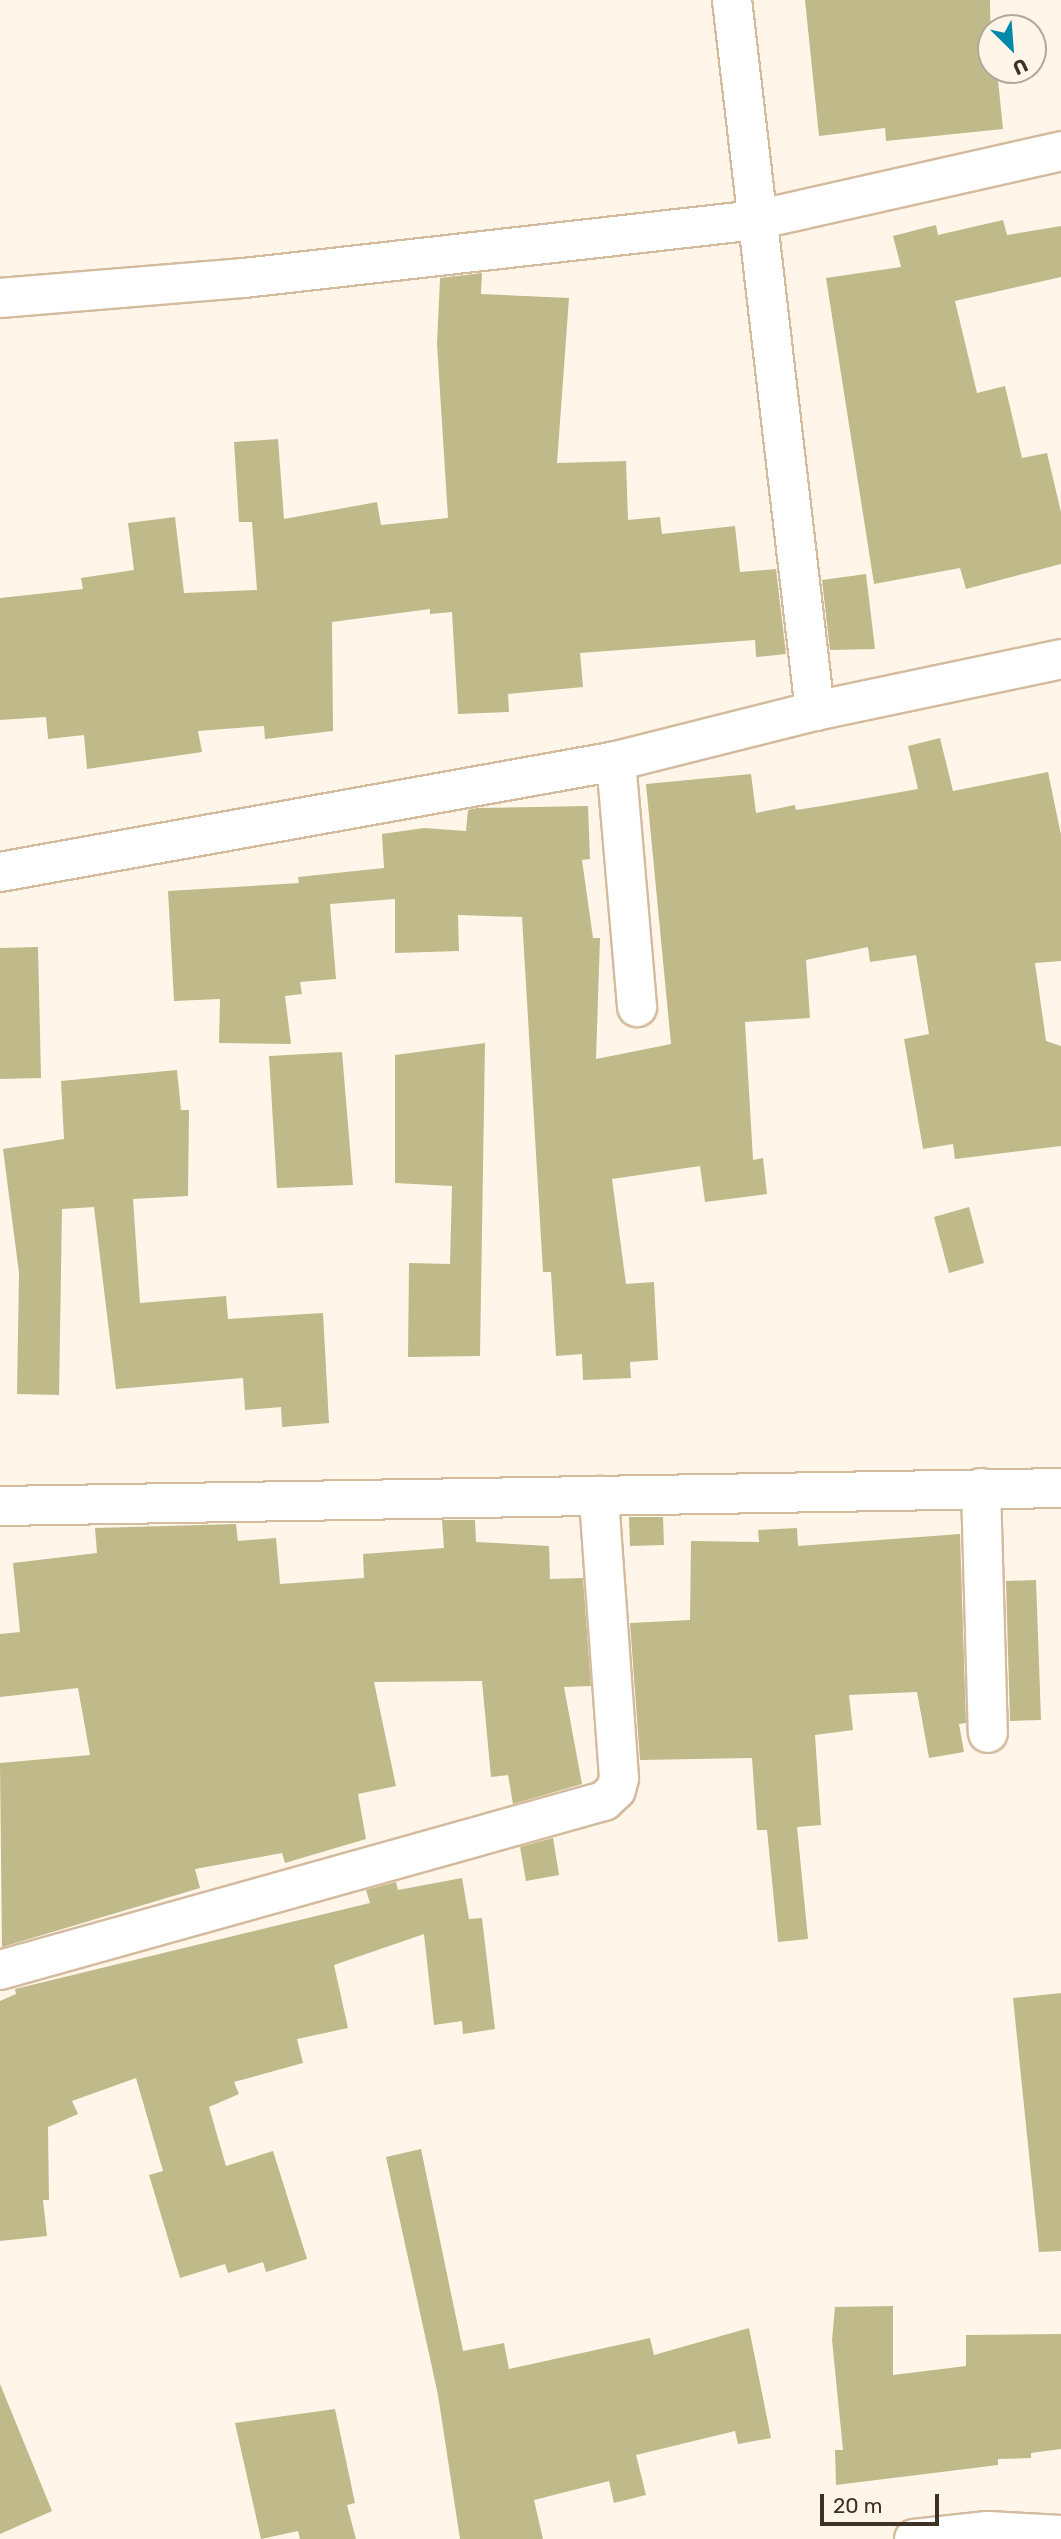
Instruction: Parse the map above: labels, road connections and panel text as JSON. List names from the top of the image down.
{
  "scale_bar": "20 m",
  "north": "bottom right"
}
